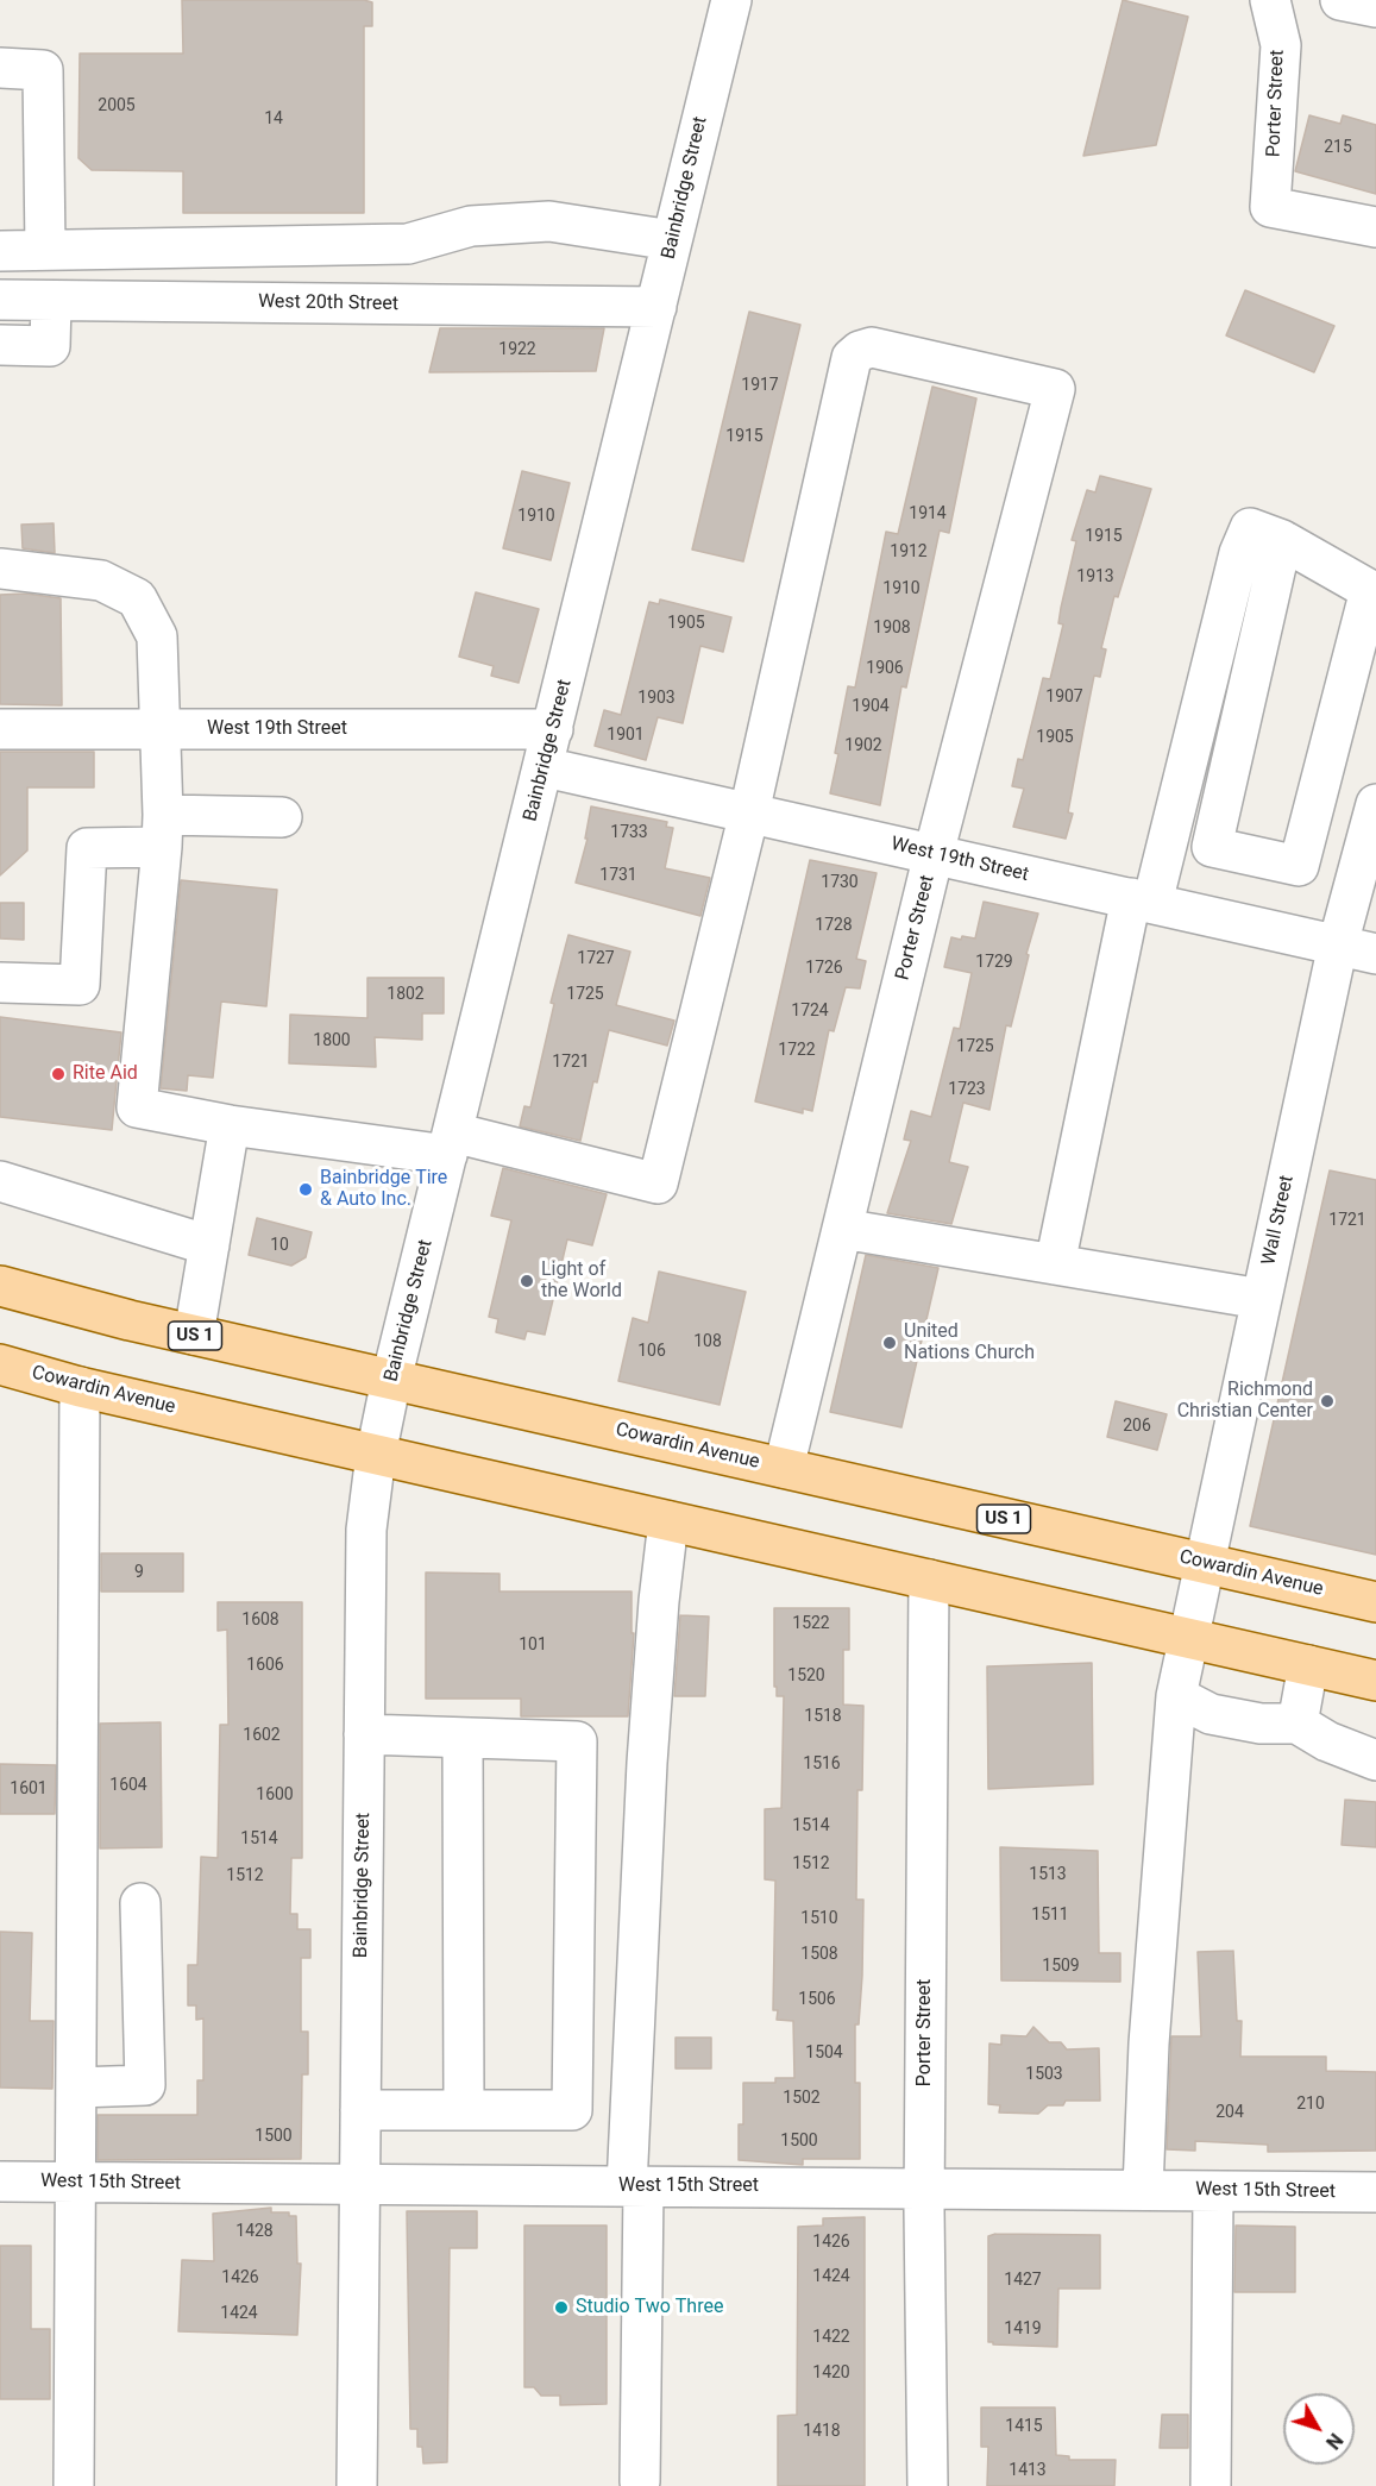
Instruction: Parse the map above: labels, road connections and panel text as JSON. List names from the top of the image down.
{
  "streets": {
    "main road": ["US 1", "Cowardin Avenue"],
    "street": [
      "Porter Street",
      "Bainbridge Street",
      "West 20th Street",
      "West 19th Street",
      "Wall Street",
      "West 15th Street"
    ]
  },
  "crossings": [
    ["Porter Street", "West 19th Street"],
    ["Porter Street", "Cowardin Avenue"],
    ["Porter Street", "West 15th Street"],
    ["Bainbridge Street", "West 20th Street"],
    ["Bainbridge Street", "West 19th Street"],
    ["Bainbridge Street", "Cowardin Avenue"],
    ["Bainbridge Street", "West 15th Street"],
    ["West 19th Street", "Wall Street"],
    ["Wall Street", "Cowardin Avenue"],
    ["Wall Street", "West 15th Street"]
  ],
  "places": [
    "Rite Aid",
    "Bainbridge Tire & Auto Inc.",
    "Light of the World",
    "United Nations Church",
    "Richmond Christian Center",
    "Studio Two Three"
  ],
  "house_numbers": [
    "2005",
    "14",
    "215",
    "1922",
    "1917",
    "1915",
    "1914",
    "1910",
    "1915",
    "1912",
    "1913",
    "1910",
    "1905",
    "1908",
    "1906",
    "1907",
    "1903",
    "1904",
    "1901",
    "1905",
    "1902",
    "1733",
    "1731",
    "1730",
    "1728",
    "1727",
    "1729",
    "1726",
    "1802",
    "1725",
    "1724",
    "1800",
    "1725",
    "1722",
    "1721",
    "1723",
    "1721",
    "10",
    "108",
    "106",
    "206",
    "9",
    "1608",
    "1522",
    "101",
    "1606",
    "1520",
    "1518",
    "1602",
    "1516",
    "1604",
    "1601",
    "1600",
    "1514",
    "1514",
    "1512",
    "1513",
    "1512",
    "1511",
    "1510",
    "1508",
    "1509",
    "1506",
    "1504",
    "1503",
    "1502",
    "210",
    "204",
    "1500",
    "1500",
    "1428",
    "1426",
    "1424",
    "1426",
    "1427",
    "1424",
    "1419",
    "1422",
    "1420",
    "1415",
    "1418",
    "1413"
  ],
  "north": "bottom right"
}
